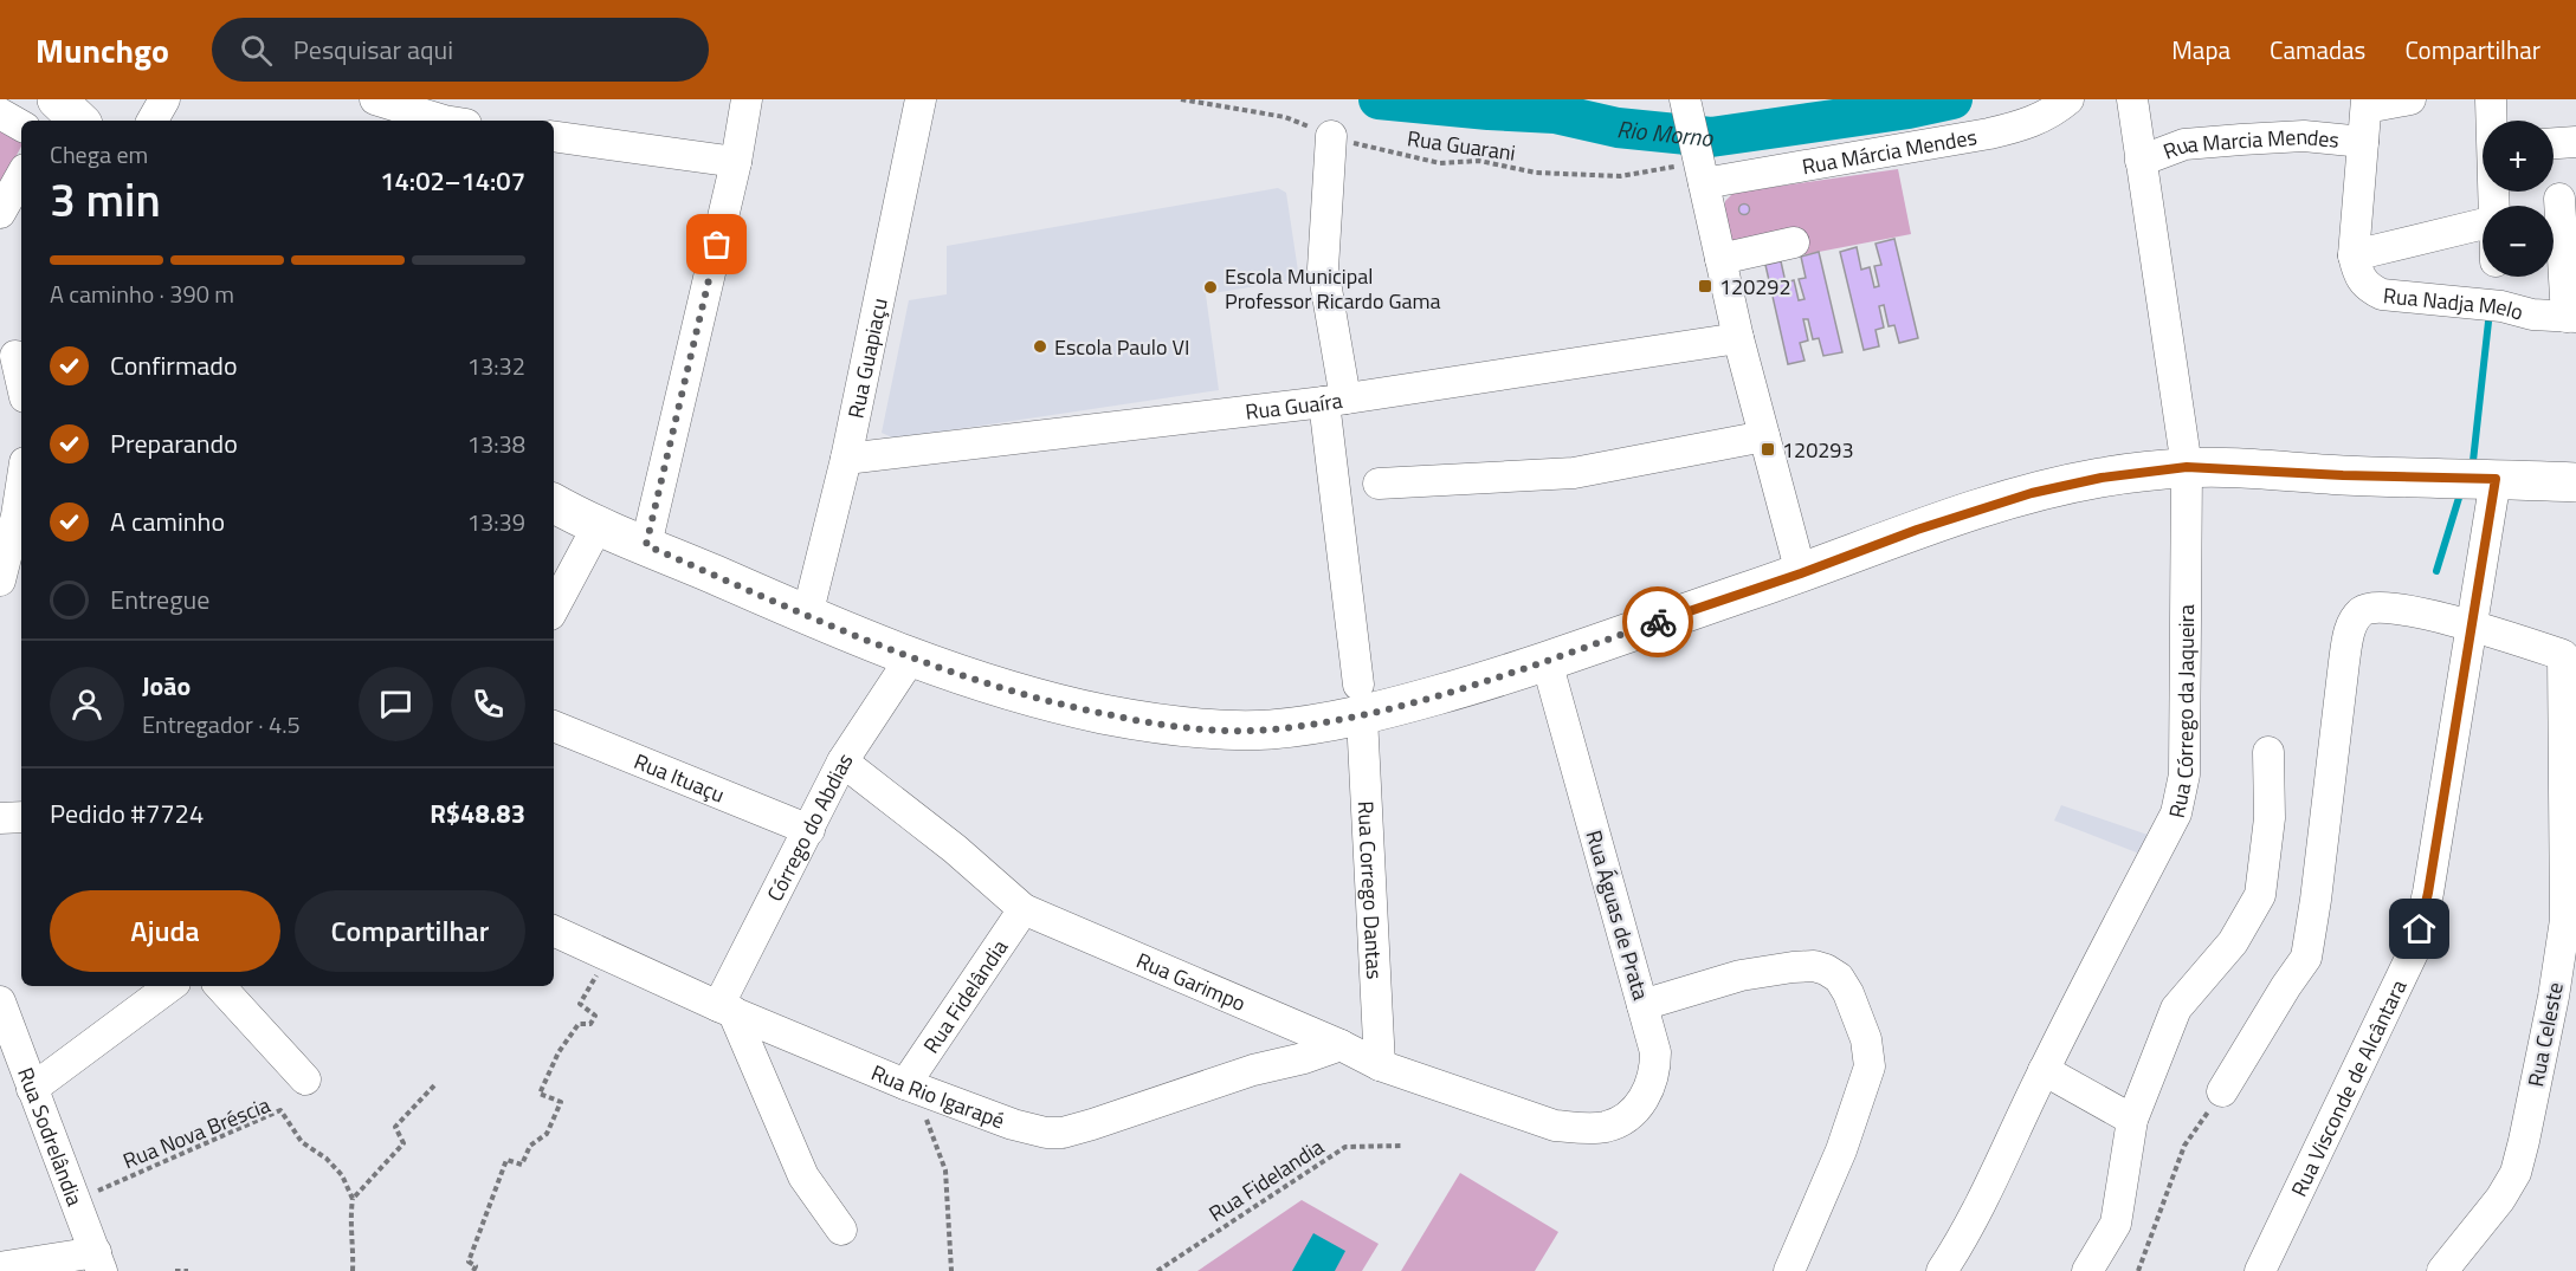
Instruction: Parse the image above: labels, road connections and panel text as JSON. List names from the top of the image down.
{
  "streets": {
    "street": [
      "Rua Marcia Mendes",
      "Rua Márcia Mendes",
      "Rua Nadja Melo",
      "Rua Guapiaçu",
      "Rua Guaíra",
      "Rua Córrego da Jaqueira",
      "Rua Ituaçu",
      "Córrego do Abdias",
      "Rua Corrego Dantas",
      "Rua Águas de Prata",
      "Rua Garimpo",
      "Rua Fidelândia",
      "Rua Celeste",
      "Rua Visconde de Alcântara",
      "Rua Rio Igarapé",
      "Rua Sodrelândia"
    ],
    "path": ["Rua Guarani", "Rua Nova Bréscia", "Rua Fidelandia"]
  },
  "crossings": [
    ["Rua Guarani", "Rua Márcia Mendes"],
    ["Rua Guarani", "Rua Corrego Dantas"],
    ["Rua Marcia Mendes", "Rua Nadja Melo"],
    ["Rua Marcia Mendes", "Rua Córrego da Jaqueira"],
    ["Rua Guapiaçu", "Rua Guaíra"],
    ["Rua Guaíra", "Rua Corrego Dantas"],
    ["Rua Ituaçu", "Córrego do Abdias"],
    ["Córrego do Abdias", "Rua Garimpo"],
    ["Córrego do Abdias", "Rua Rio Igarapé"],
    ["Rua Corrego Dantas", "Rua Garimpo"],
    ["Rua Águas de Prata", "Rua Garimpo"],
    ["Rua Garimpo", "Rua Fidelândia"],
    ["Rua Garimpo", "Rua Rio Igarapé"],
    ["Rua Fidelândia", "Rua Rio Igarapé"],
    ["Rua Celeste", "Rua Visconde de Alcântara"],
    ["Rua Nova Bréscia", "Rua Sodrelândia"]
  ],
  "water": ["Rio Morno"],
  "places": {
    "transit": ["120292", "120293"],
    "other": ["Escola Municipal Professor Ricardo Gama", "Escola Paulo VI"]
  },
  "page": {
    "header": "Munchgo",
    "search": "Pesquisar aqui",
    "nav": ["Mapa", "Camadas", "Compartilhar"],
    "map_buttons": ["+", "−"],
    "heading": ["3 min", "Chega em", "14:02–14:07"],
    "panel": [
      "João",
      "Entregador · 4.5",
      "Pedido #7724",
      "R$48.83"
    ],
    "bar": "A caminho · 390 m",
    "list": [
      ["Confirmado", "13:32"],
      ["Preparando", "13:38"],
      ["A caminho", "13:39"],
      "Entregue"
    ],
    "buttons": ["Ajuda", "Compartilhar"]
  }
}
